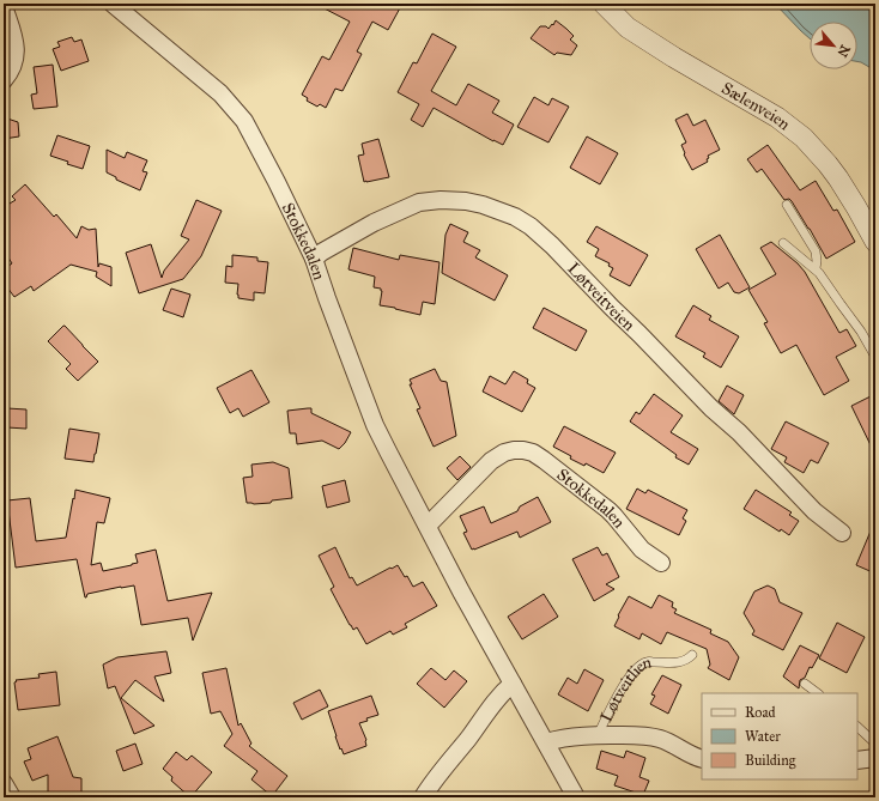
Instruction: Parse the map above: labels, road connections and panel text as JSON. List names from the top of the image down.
{
  "streets": {
    "street": [
      "Sælenveien",
      "Stokkedalen",
      "Løtveitveien",
      "Løtveitlien"
    ]
  },
  "crossings": [
    ["Stokkedalen", "Løtveitveien"],
    ["Stokkedalen", "Løtveitlien"]
  ],
  "legend": ["Road", "Water", "Building"],
  "north": "bottom right"
}
